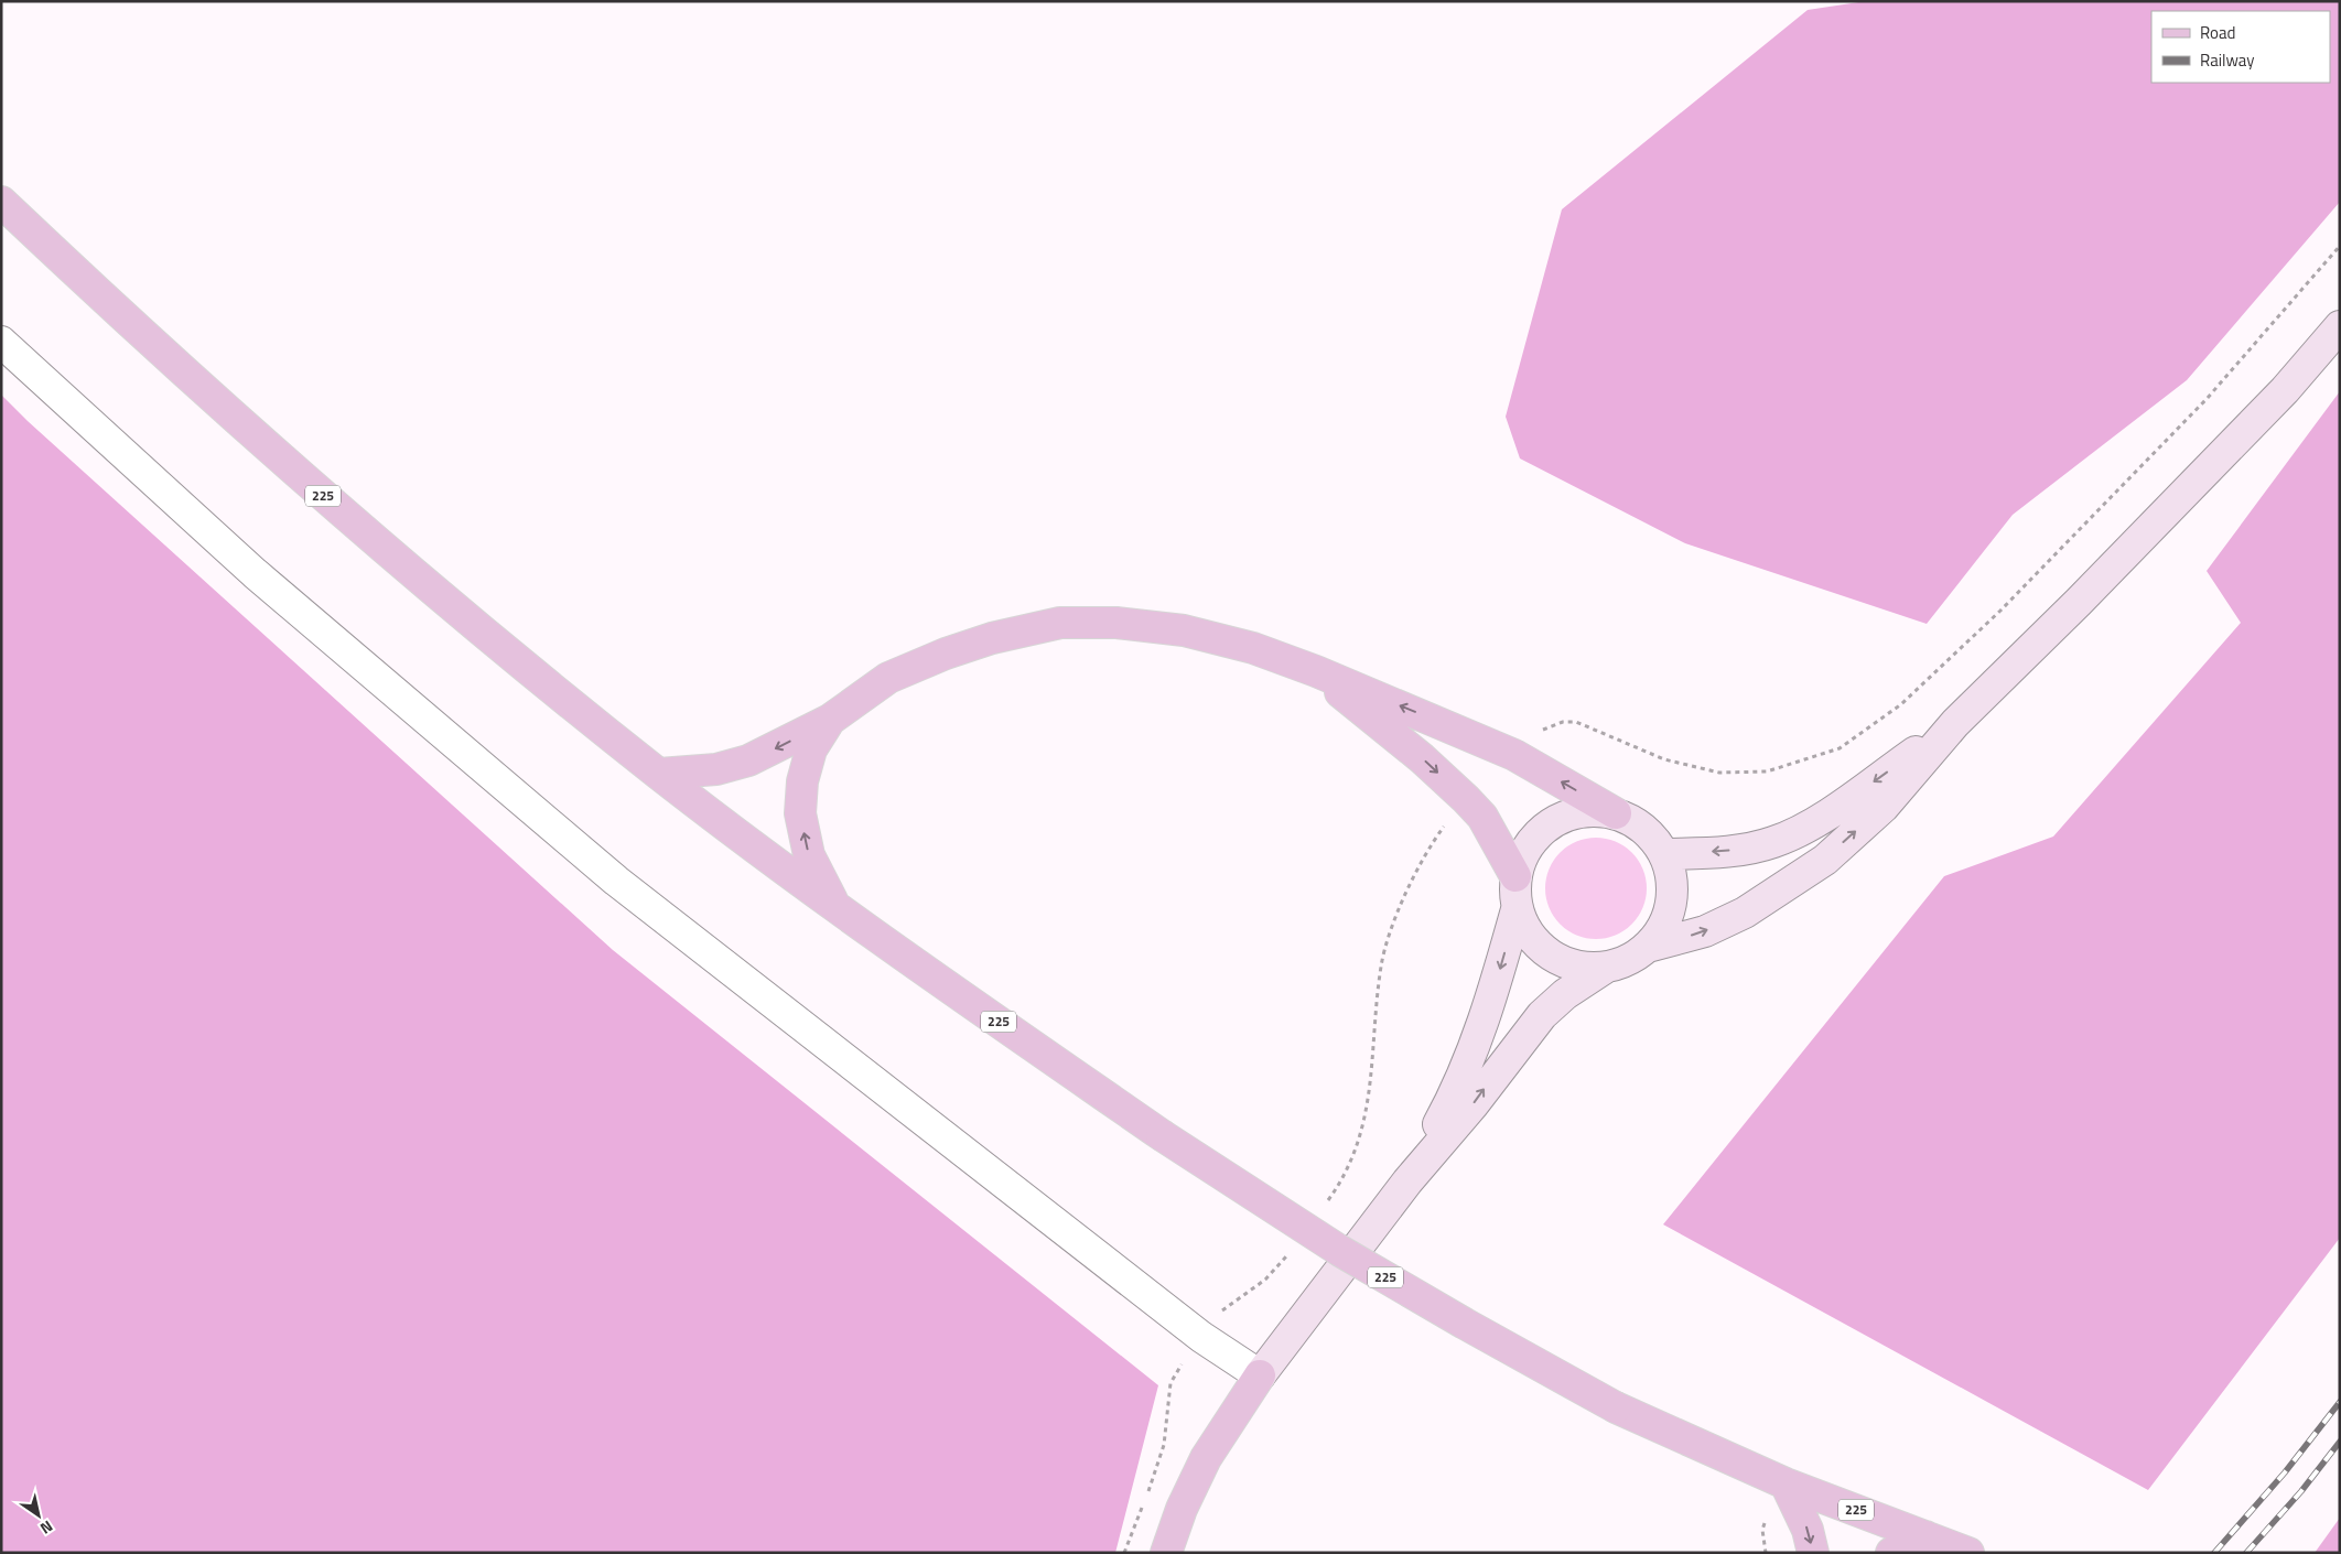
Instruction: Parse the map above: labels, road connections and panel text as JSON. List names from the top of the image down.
{
  "streets": {
    "main road": ["225"]
  },
  "legend": ["Road", "Railway"],
  "north": "bottom right"
}
